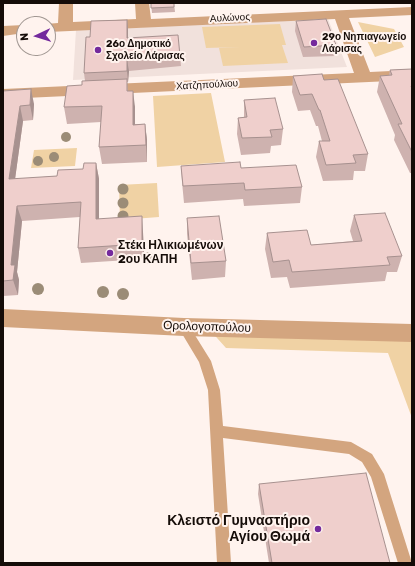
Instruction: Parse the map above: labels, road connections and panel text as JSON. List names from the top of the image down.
{
  "streets": {
    "street": ["Αυλώνος", "Χατζηπούλιου", "Ορολογοπούλου"]
  },
  "places": [
    "29ο Νηπιαγωγείο Λάρισας",
    "26ο Δημοτικό Σχολείο Λάρισας",
    "Στέκι Ηλικιωμένων 2ου ΚΑΠΗ",
    "Κλειστό Γυμναστήριο Αγίου Θωμά"
  ],
  "north": "left"
}
